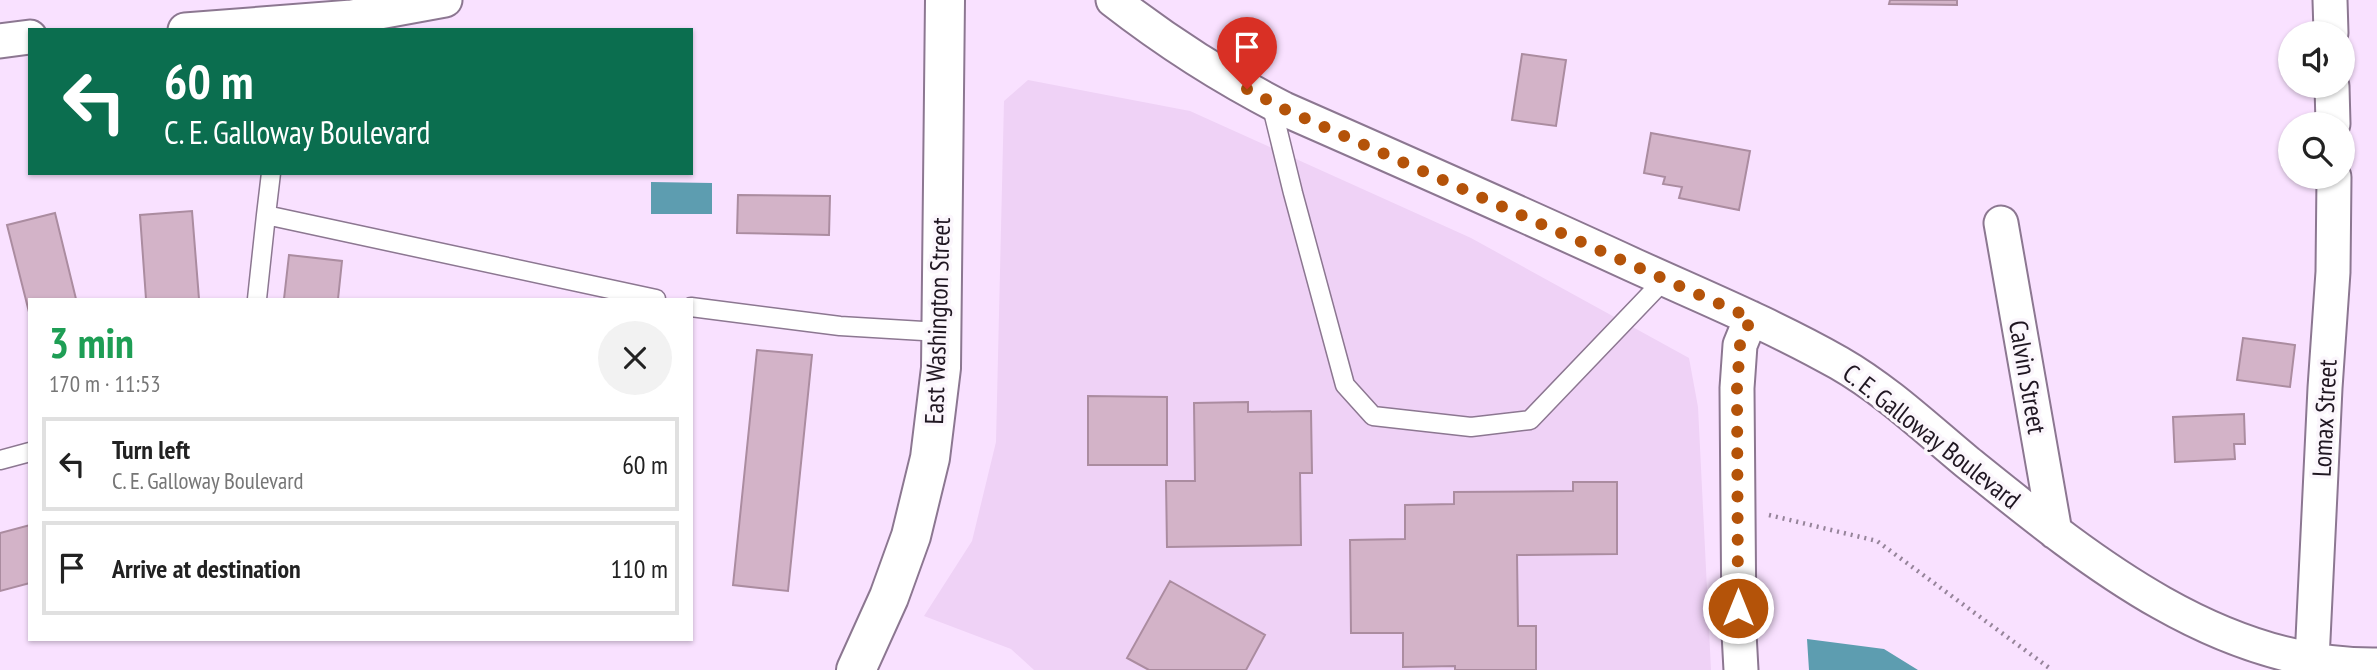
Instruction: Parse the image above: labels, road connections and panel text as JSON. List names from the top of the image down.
{
  "streets": {
    "street": [
      "East Washington Street",
      "Calvin Street",
      "Lomax Street",
      "C. E. Galloway Boulevard"
    ]
  },
  "crossings": [
    ["Calvin Street", "C. E. Galloway Boulevard"],
    ["Lomax Street", "C. E. Galloway Boulevard"]
  ],
  "page": {
    "turn": ["60 m", "C. E. Galloway Boulevard"],
    "heading": ["3 min", "170 m · 11:53"],
    "list": [
      {
        "name": "Turn left",
        "note": "C. E. Galloway Boulevard",
        "value": "60 m"
      },
      {
        "name": "Arrive at destination",
        "value": "110 m"
      }
    ]
  }
}
